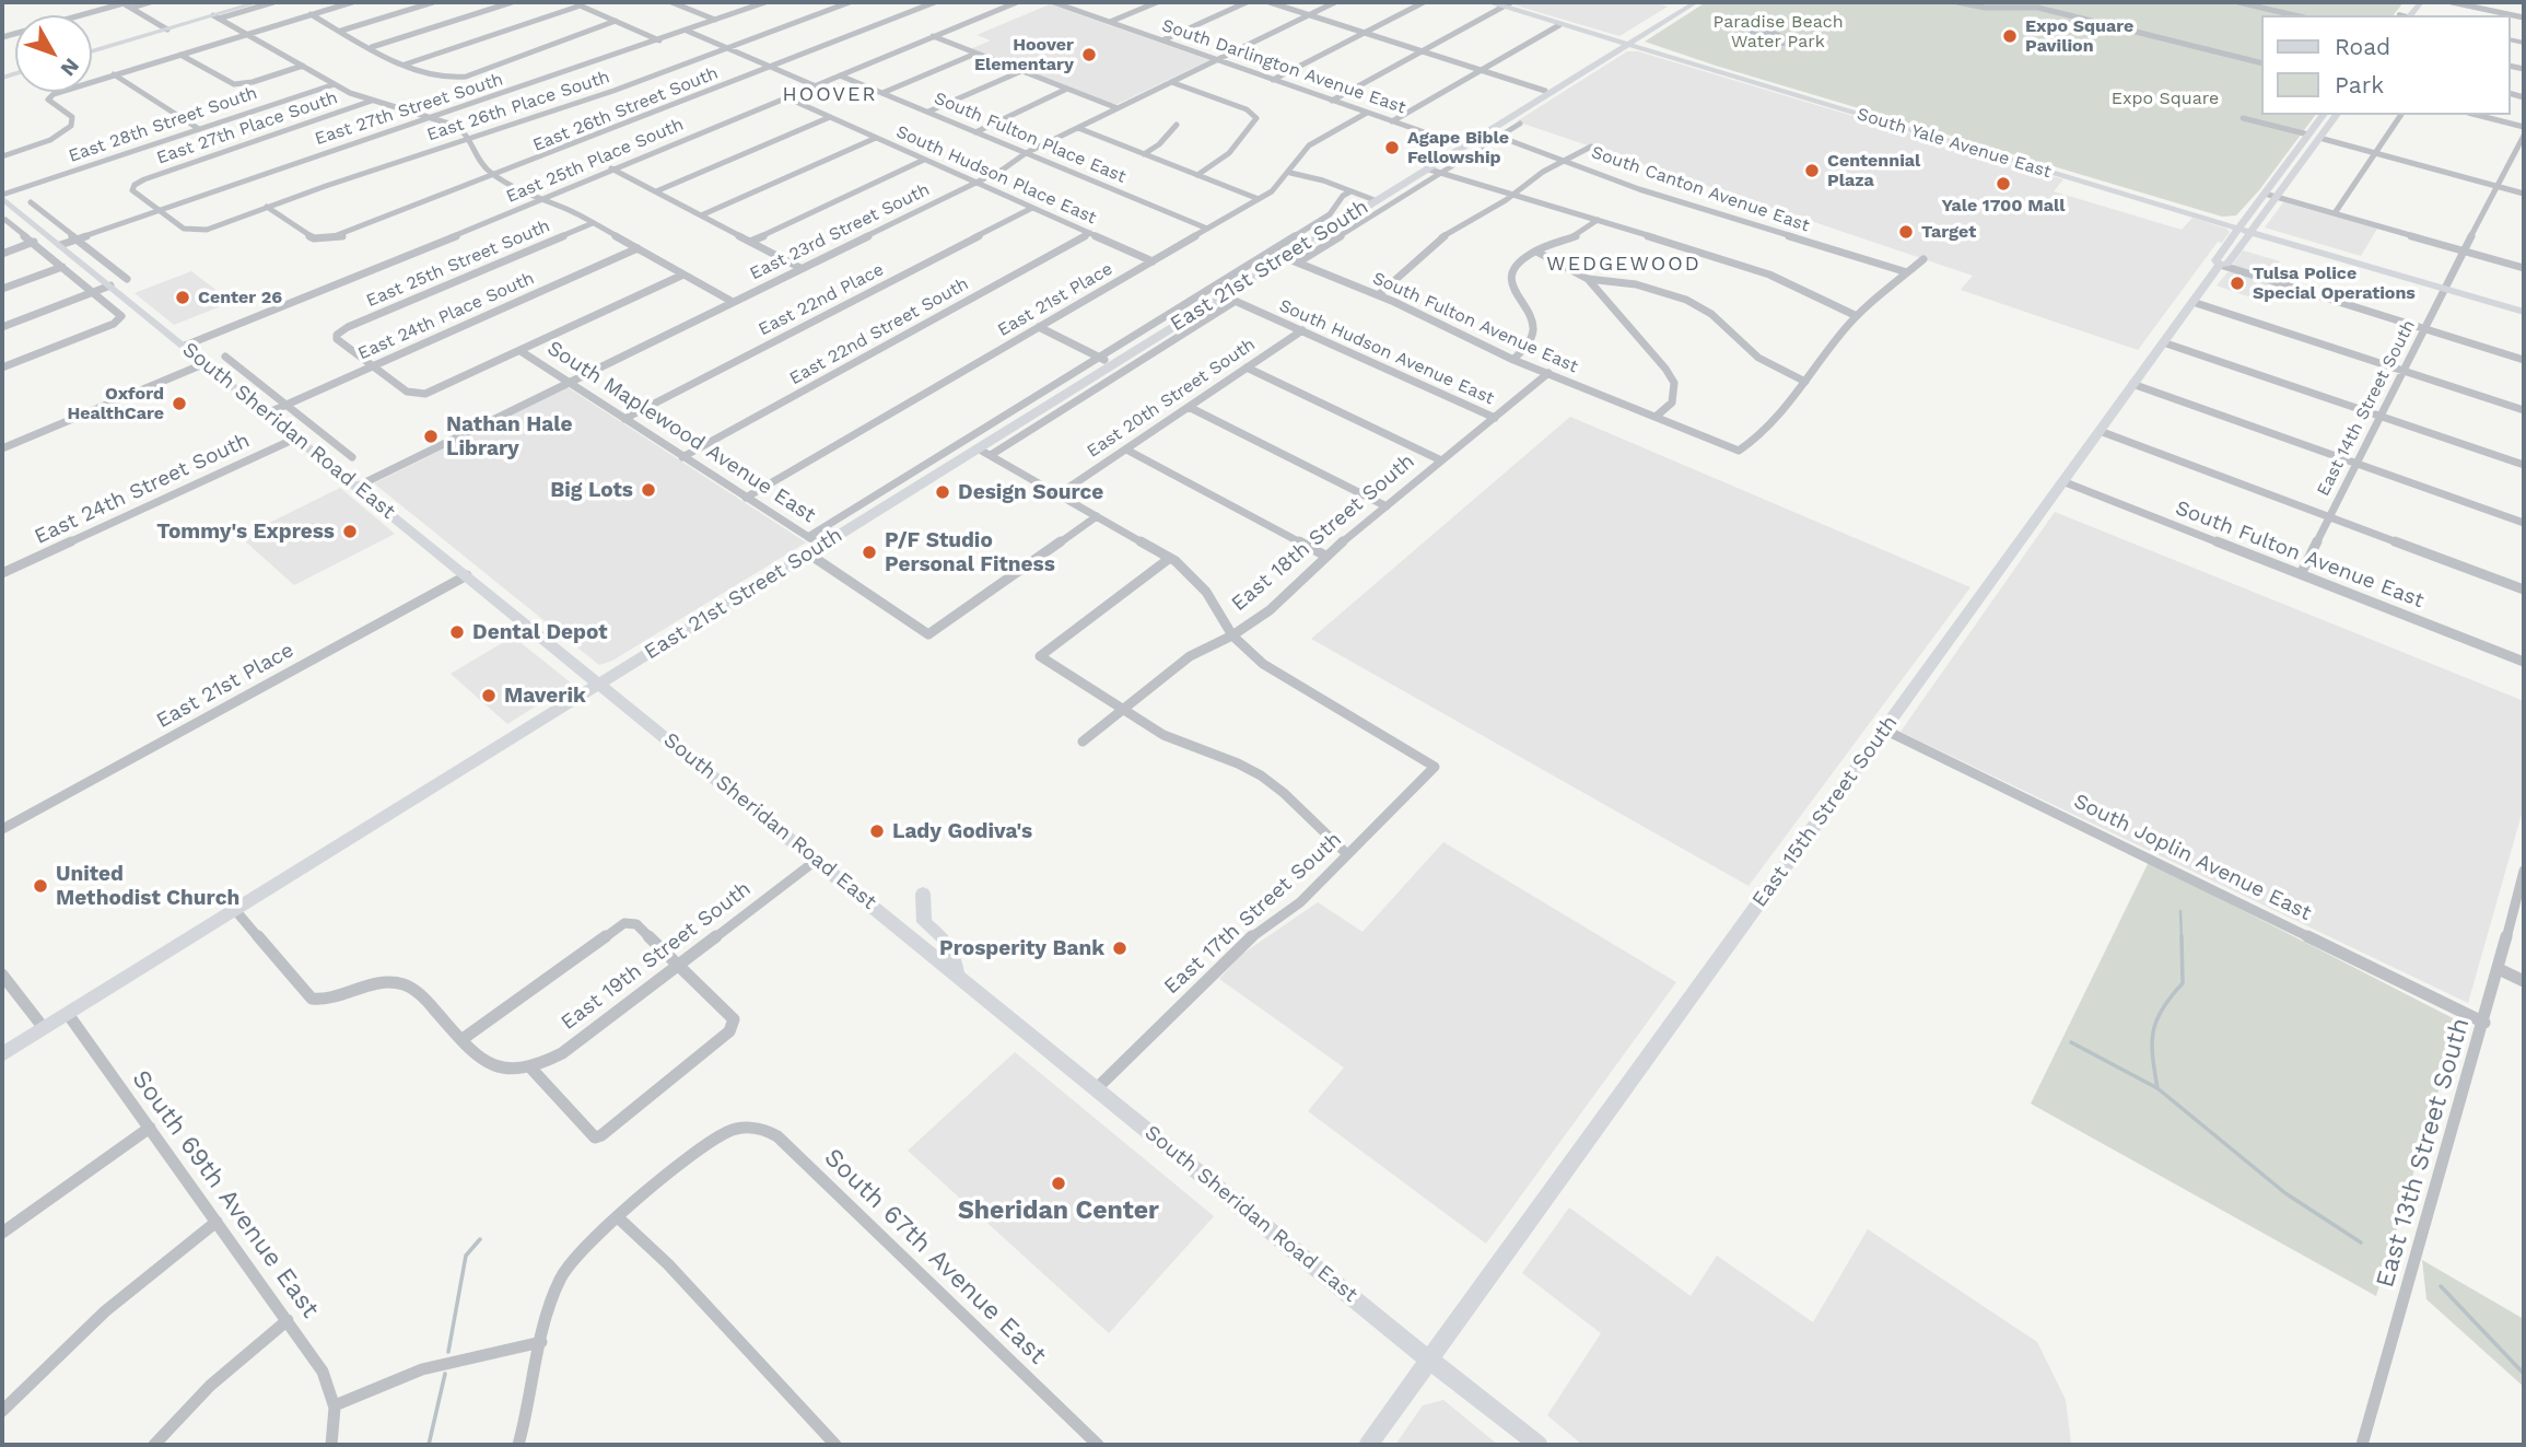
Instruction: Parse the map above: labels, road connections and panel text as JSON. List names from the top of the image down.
{
  "streets": {
    "main road": [
      "South Yale Avenue East",
      "East 21st Street South",
      "South Sheridan Road East",
      "East 15th Street South"
    ],
    "street": [
      "South Darlington Avenue East",
      "East 26th Place South",
      "East 27th Street South",
      "East 26th Street South",
      "East 28th Street South",
      "East 27th Place South",
      "South Fulton Place East",
      "East 25th Place South",
      "South Hudson Place East",
      "South Canton Avenue East",
      "East 23rd Street South",
      "East 25th Street South",
      "East 22nd Place",
      "East 21st Place",
      "East 24th Place South",
      "South Fulton Avenue East",
      "East 22nd Street South",
      "South Hudson Avenue East",
      "East 20th Street South",
      "East 14th Street South",
      "South Maplewood Avenue East",
      "East 24th Street South",
      "East 18th Street South",
      "South Joplin Avenue East",
      "East 17th Street South",
      "East 19th Street South",
      "East 13th Street South",
      "South 69th Avenue East",
      "South 67th Avenue East"
    ]
  },
  "crossings": [
    ["South Darlington Avenue East", "East 23rd Street South"],
    ["South Darlington Avenue East", "East 21st Street South"],
    ["South Darlington Avenue East", "East 21st Place"],
    ["East 26th Place South", "East 27th Street South"],
    ["East 26th Place South", "East 26th Street South"],
    ["East 26th Place South", "East 27th Place South"],
    ["East 27th Street South", "East 27th Place South"],
    ["East 27th Street South", "South Sheridan Road East"],
    ["East 28th Street South", "South Sheridan Road East"],
    ["South Fulton Place East", "East 25th Place South"],
    ["South Fulton Place East", "East 23rd Street South"],
    ["South Fulton Place East", "East 21st Place"],
    ["South Yale Avenue East", "East 21st Street South"],
    ["South Yale Avenue East", "East 14th Street South"],
    ["South Yale Avenue East", "East 15th Street South"],
    ["East 25th Place South", "South Hudson Place East"],
    ["East 25th Place South", "South Sheridan Road East"],
    ["South Hudson Place East", "East 23rd Street South"],
    ["South Hudson Place East", "East 22nd Place"],
    ["South Hudson Place East", "East 21st Place"],
    ["South Hudson Place East", "East 22nd Street South"],
    ["South Canton Avenue East", "East 21st Street South"],
    ["East 23rd Street South", "South Sheridan Road East"],
    ["East 23rd Street South", "South Maplewood Avenue East"],
    ["East 25th Street South", "East 24th Place South"],
    ["East 21st Street South", "South Fulton Avenue East"],
    ["East 21st Street South", "South Hudson Avenue East"],
    ["East 21st Street South", "South Sheridan Road East"],
    ["East 21st Street South", "South Maplewood Avenue East"],
    ["East 21st Street South", "South 69th Avenue East"],
    ["East 22nd Place", "South Maplewood Avenue East"],
    ["East 21st Place", "South Sheridan Road East"],
    ["East 21st Place", "South Maplewood Avenue East"],
    ["East 24th Place South", "South Sheridan Road East"],
    ["South Fulton Avenue East", "East 14th Street South"],
    ["South Fulton Avenue East", "East 18th Street South"],
    ["South Fulton Avenue East", "East 15th Street South"],
    ["East 22nd Street South", "South Maplewood Avenue East"],
    ["South Hudson Avenue East", "East 20th Street South"],
    ["South Hudson Avenue East", "East 18th Street South"],
    ["South Sheridan Road East", "East 24th Street South"],
    ["South Sheridan Road East", "East 15th Street South"],
    ["South Sheridan Road East", "East 17th Street South"],
    ["South Sheridan Road East", "East 19th Street South"],
    ["East 18th Street South", "East 17th Street South"],
    ["East 15th Street South", "South Joplin Avenue East"],
    ["South Joplin Avenue East", "East 13th Street South"]
  ],
  "districts": ["HOOVER", "WEDGEWOOD"],
  "parks": ["Paradise Beach Water Park", "Expo Square"],
  "places": [
    "Expo Square Pavilion",
    "Hoover Elementary",
    "Agape Bible Fellowship",
    "Centennial Plaza",
    "Yale 1700 Mall",
    "Target",
    "Tulsa Police Special Operations",
    "Center 26",
    "Oxford HealthCare",
    "Nathan Hale Library",
    "Big Lots",
    "Design Source",
    "Tommy's Express",
    "P/F Studio Personal Fitness",
    "Dental Depot",
    "Maverik",
    "Lady Godiva's",
    "United Methodist Church",
    "Prosperity Bank",
    "Sheridan Center"
  ],
  "legend": ["Road", "Park"],
  "north": "bottom right"
}
